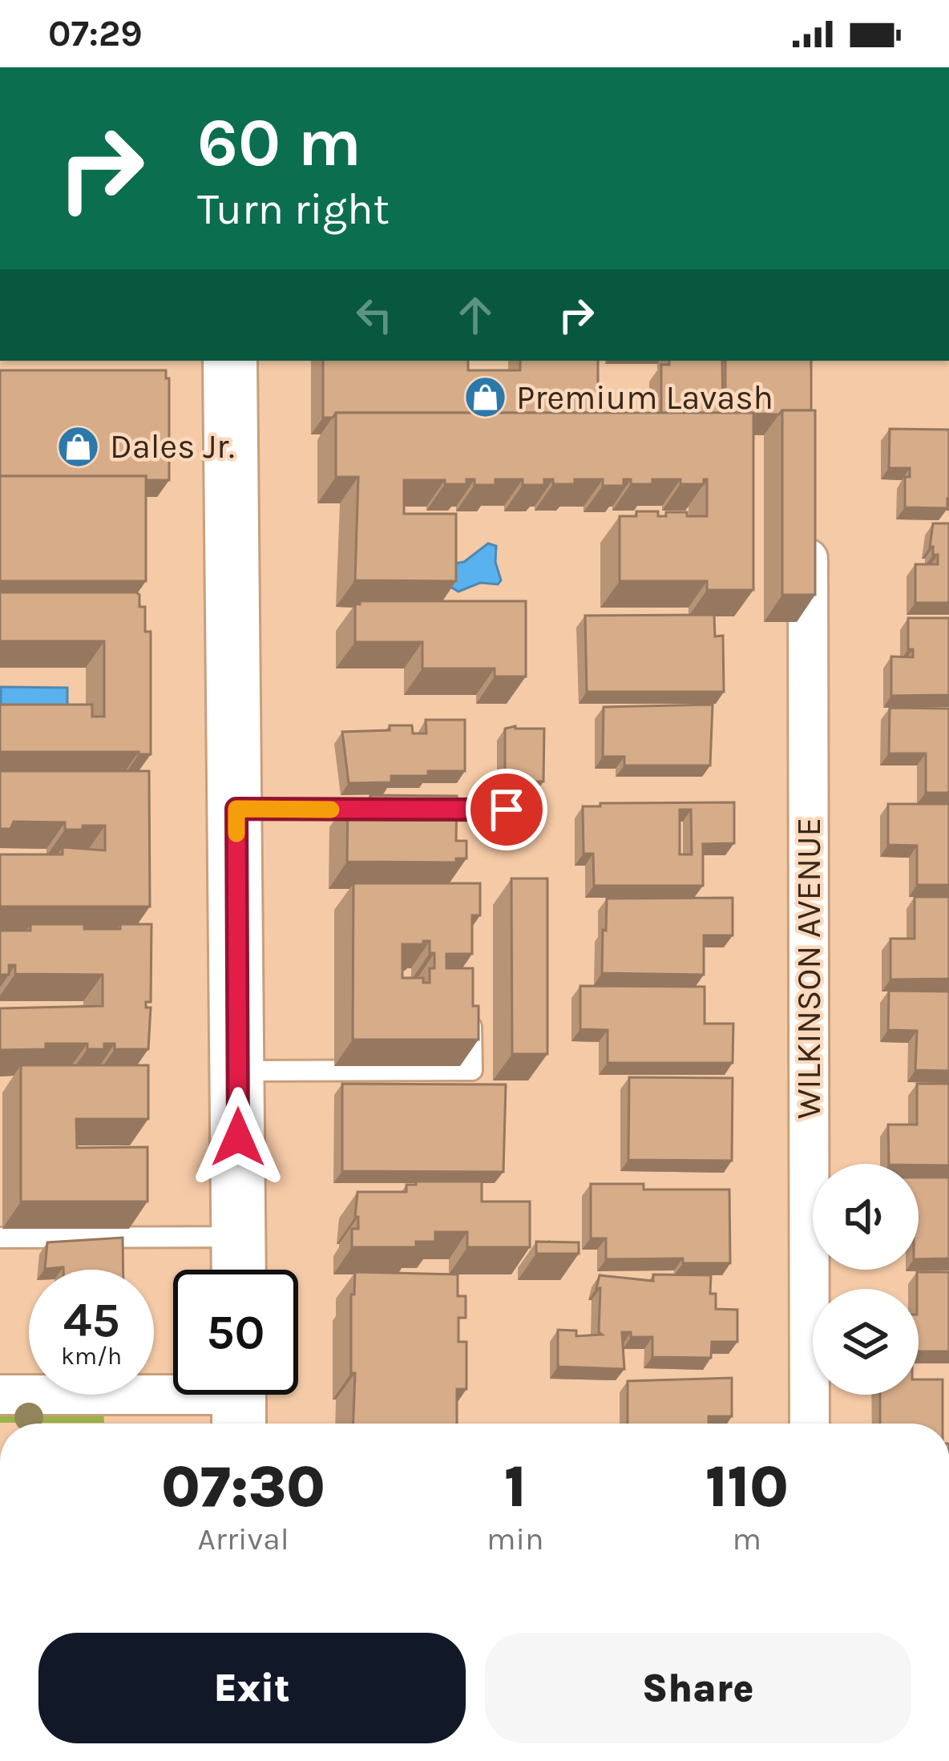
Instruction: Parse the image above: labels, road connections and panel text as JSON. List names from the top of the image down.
{
  "streets": {
    "street": ["WILKINSON AVENUE"]
  },
  "places": {
    "shop": ["Premium Lavash", "Dales Jr."]
  },
  "page": {
    "status": "07:29",
    "turn": ["60 m", "Turn right"],
    "speed": "45 km/h",
    "limit": "50",
    "eta": [
      "07:30",
      "Arrival",
      "1",
      "min",
      "110",
      "m"
    ],
    "buttons": ["Exit", "Share"]
  }
}
